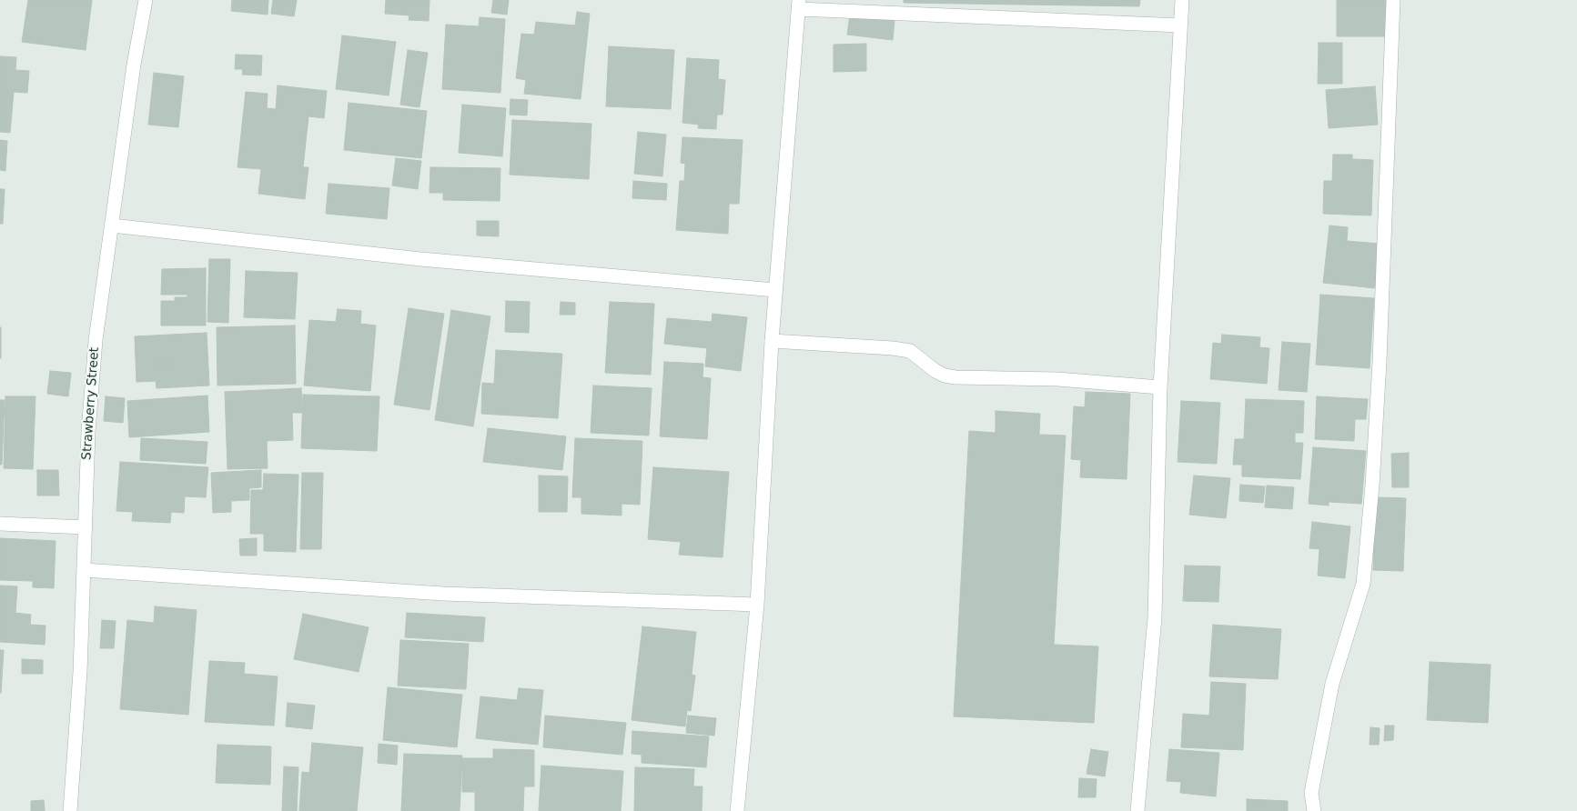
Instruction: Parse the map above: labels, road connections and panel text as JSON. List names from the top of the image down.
{
  "streets": {
    "street": ["Strawberry Street"]
  }
}
